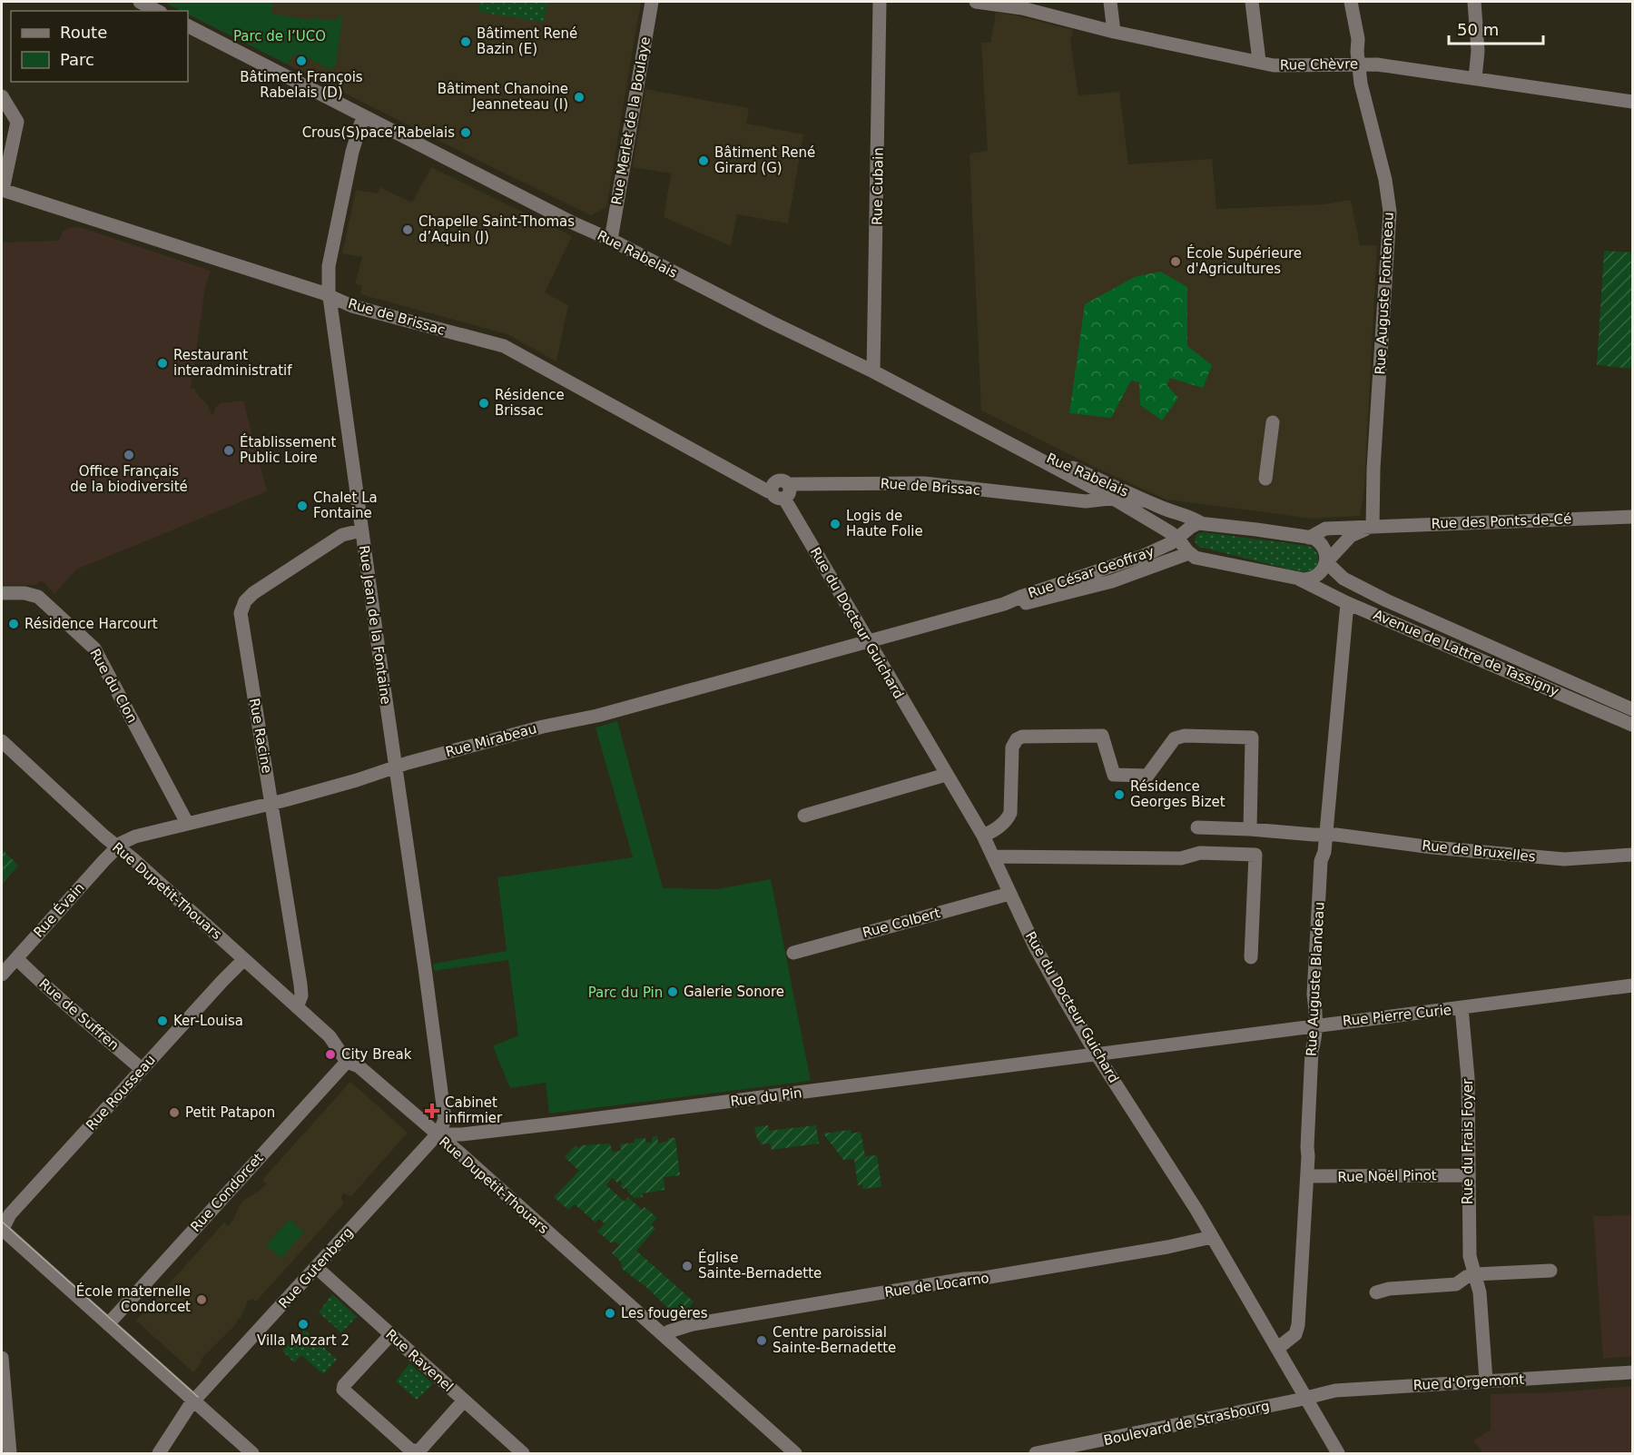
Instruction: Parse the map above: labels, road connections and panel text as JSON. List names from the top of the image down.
{
  "streets": {
    "street": [
      "Rue Chèvre",
      "Rue Merlet de la Boulaye",
      "Rue Cubain",
      "Rue Rabelais",
      "Rue Auguste Fonteneau",
      "Rue de Brissac",
      "Rue des Ponts-de-Cé",
      "Rue César Geoffray",
      "Rue du Docteur Guichard",
      "Rue Jean de la Fontaine",
      "Avenue de Lattre de Tassigny",
      "Rue du Clon",
      "Rue Racine",
      "Rue Mirabeau",
      "Rue de Bruxelles",
      "Rue Dupetit-Thouars",
      "Rue Évain",
      "Rue Colbert",
      "Rue Auguste Blandeau",
      "Rue de Suffren",
      "Rue Pierre Curie",
      "Rue Rousseau",
      "Rue du Pin",
      "Rue du Frais Foyer",
      "Rue Noël Pinot",
      "Rue Condorcet",
      "Rue Gutenberg",
      "Rue de Locarno",
      "Rue Ravenel",
      "Rue d'Orgemont",
      "Boulevard de Strasbourg"
    ]
  },
  "crossings": [
    ["Rue Chèvre", "Rue Auguste Fonteneau"],
    ["Rue Merlet de la Boulaye", "Rue Rabelais"],
    ["Rue Cubain", "Rue Rabelais"],
    ["Rue Rabelais", "Rue de Brissac"],
    ["Rue Rabelais", "Rue des Ponts-de-Cé"],
    ["Rue Rabelais", "Rue César Geoffray"],
    ["Rue Rabelais", "Rue Jean de la Fontaine"],
    ["Rue Auguste Fonteneau", "Rue des Ponts-de-Cé"],
    ["Rue de Brissac", "Rue du Docteur Guichard"],
    ["Rue de Brissac", "Rue Jean de la Fontaine"],
    ["Rue des Ponts-de-Cé", "Avenue de Lattre de Tassigny"],
    ["Rue César Geoffray", "Rue du Docteur Guichard"],
    ["Rue César Geoffray", "Avenue de Lattre de Tassigny"],
    ["Rue César Geoffray", "Rue Mirabeau"],
    ["Rue du Docteur Guichard", "Rue Mirabeau"],
    ["Rue du Docteur Guichard", "Rue Colbert"],
    ["Rue du Docteur Guichard", "Rue Auguste Blandeau"],
    ["Rue du Docteur Guichard", "Rue Pierre Curie"],
    ["Rue du Docteur Guichard", "Rue du Pin"],
    ["Rue du Docteur Guichard", "Rue de Locarno"],
    ["Rue du Docteur Guichard", "Rue d'Orgemont"],
    ["Rue du Docteur Guichard", "Boulevard de Strasbourg"],
    ["Rue Jean de la Fontaine", "Rue Racine"],
    ["Rue Jean de la Fontaine", "Rue Mirabeau"],
    ["Rue Jean de la Fontaine", "Rue Dupetit-Thouars"],
    ["Rue Jean de la Fontaine", "Rue du Pin"],
    ["Rue Jean de la Fontaine", "Rue Gutenberg"],
    ["Avenue de Lattre de Tassigny", "Rue Auguste Blandeau"],
    ["Rue du Clon", "Rue Mirabeau"],
    ["Rue Racine", "Rue Mirabeau"],
    ["Rue Racine", "Rue Dupetit-Thouars"],
    ["Rue Mirabeau", "Rue Dupetit-Thouars"],
    ["Rue Mirabeau", "Rue Évain"],
    ["Rue de Bruxelles", "Rue Auguste Blandeau"],
    ["Rue Dupetit-Thouars", "Rue Évain"],
    ["Rue Dupetit-Thouars", "Rue Rousseau"],
    ["Rue Dupetit-Thouars", "Rue du Pin"],
    ["Rue Dupetit-Thouars", "Rue Condorcet"],
    ["Rue Dupetit-Thouars", "Rue Gutenberg"],
    ["Rue Dupetit-Thouars", "Rue de Locarno"],
    ["Rue Évain", "Rue de Suffren"],
    ["Rue Auguste Blandeau", "Rue Pierre Curie"],
    ["Rue Auguste Blandeau", "Rue Noël Pinot"],
    ["Rue de Suffren", "Rue Rousseau"],
    ["Rue Pierre Curie", "Rue du Pin"],
    ["Rue Pierre Curie", "Rue du Frais Foyer"],
    ["Rue du Pin", "Rue Gutenberg"],
    ["Rue du Frais Foyer", "Rue Noël Pinot"],
    ["Rue du Frais Foyer", "Rue d'Orgemont"],
    ["Rue Gutenberg", "Rue Ravenel"],
    ["Rue d'Orgemont", "Boulevard de Strasbourg"]
  ],
  "parks": ["Parc de l’UCO", "Parc du Pin"],
  "places": {
    "other": [
      "Bâtiment René Bazin (E)",
      "Bâtiment François Rabelais (D)",
      "Bâtiment Chanoine Jeanneteau (I)",
      "Crous(S)pace’Rabelais",
      "Bâtiment René Girard (G)",
      "Chapelle Saint-Thomas d’Aquin (J)",
      "École Supérieure d'Agricultures",
      "Restaurant interadministratif",
      "Résidence Brissac",
      "Établissement Public Loire",
      "Office Français de la biodiversité",
      "Chalet La Fontaine",
      "Logis de Haute Folie",
      "Résidence Harcourt",
      "Résidence Georges Bizet",
      "Galerie Sonore",
      "Ker-Louisa",
      "City Break",
      "Petit Patapon",
      "Église Sainte-Bernadette",
      "École maternelle Condorcet",
      "Les fougères",
      "Villa Mozart 2",
      "Centre paroissial Sainte-Bernadette"
    ],
    "health": ["Cabinet infirmier"]
  },
  "legend": ["Route", "Parc"],
  "scale_bar": "50 m"
}
